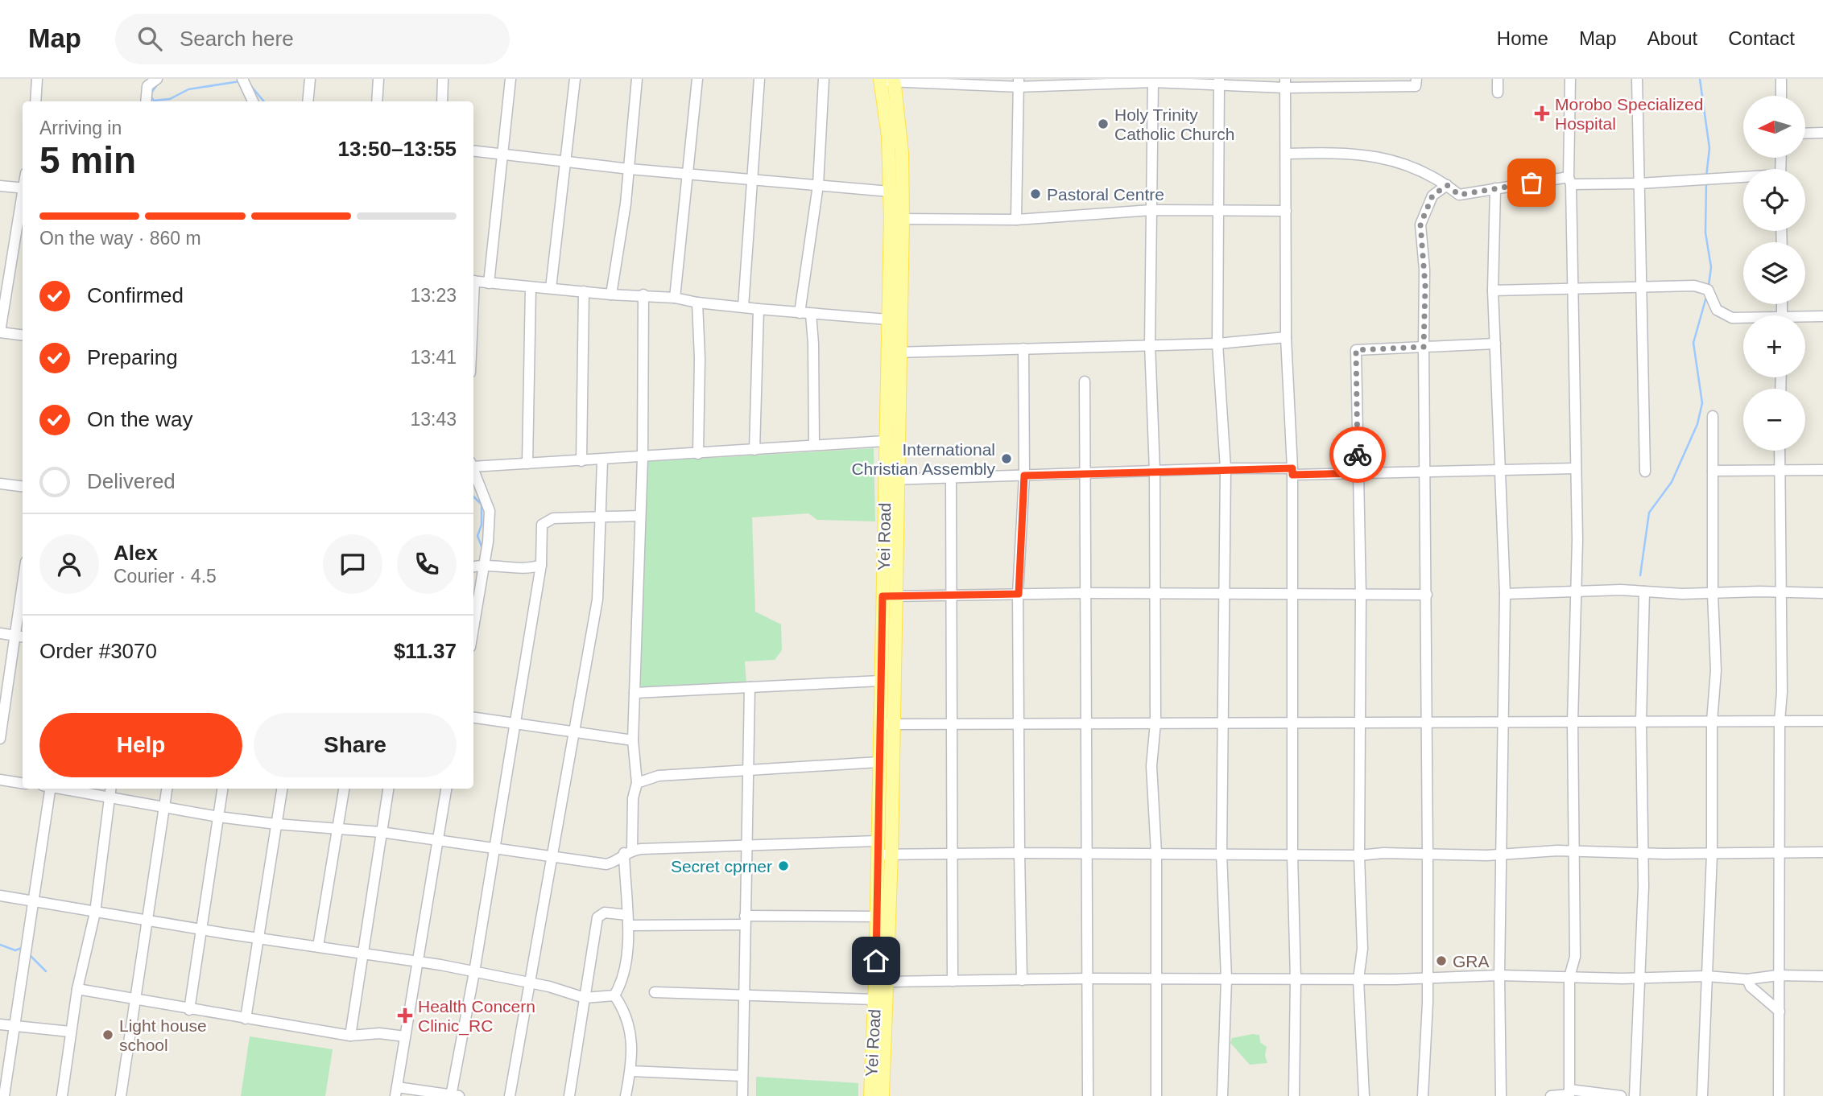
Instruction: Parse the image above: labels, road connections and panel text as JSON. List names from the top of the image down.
{
  "streets": {
    "main road": ["Yei Road"]
  },
  "places": {
    "health": ["Morobo Specialized Hospital", "Health Concern Clinic_RC"],
    "other": [
      "Holy Trinity Catholic Church",
      "Pastoral Centre",
      "International Christian Assembly",
      "Secret cprner",
      "GRA",
      "Light house school"
    ]
  },
  "north": "left",
  "page": {
    "header": "Map",
    "search": "Search here",
    "nav": [
      "Home",
      "Map",
      "About",
      "Contact"
    ],
    "map_buttons": ["+", "−"],
    "heading": ["5 min", "Arriving in", "13:50–13:55"],
    "panel": [
      "Alex",
      "Courier · 4.5",
      "Order #3070",
      "$11.37"
    ],
    "bar": "On the way · 860 m",
    "list": [
      ["Confirmed", "13:23"],
      ["Preparing", "13:41"],
      ["On the way", "13:43"],
      "Delivered"
    ],
    "buttons": ["Help", "Share"]
  }
}
